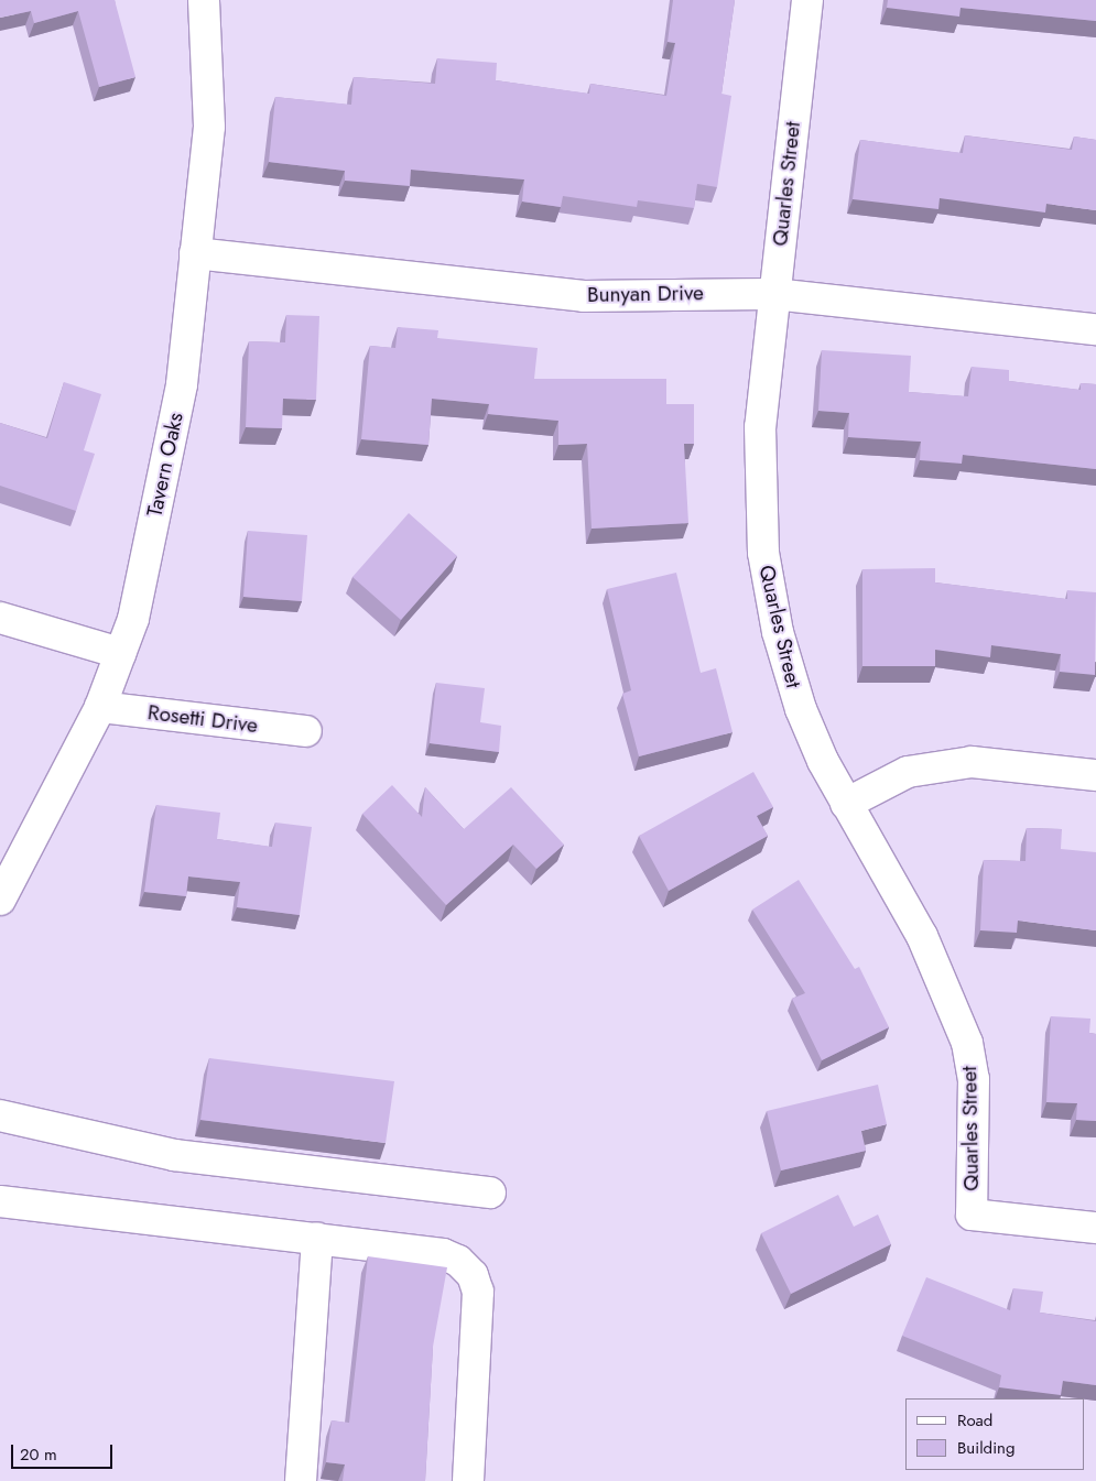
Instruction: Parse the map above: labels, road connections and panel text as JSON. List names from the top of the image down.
{
  "streets": {
    "street": [
      "Quarles Street",
      "Bunyan Drive",
      "Tavern Oaks",
      "Rosetti Drive"
    ]
  },
  "crossings": [
    ["Quarles Street", "Bunyan Drive"],
    ["Bunyan Drive", "Tavern Oaks"],
    ["Tavern Oaks", "Rosetti Drive"]
  ],
  "legend": ["Road", "Building"],
  "scale_bar": "20 m"
}
